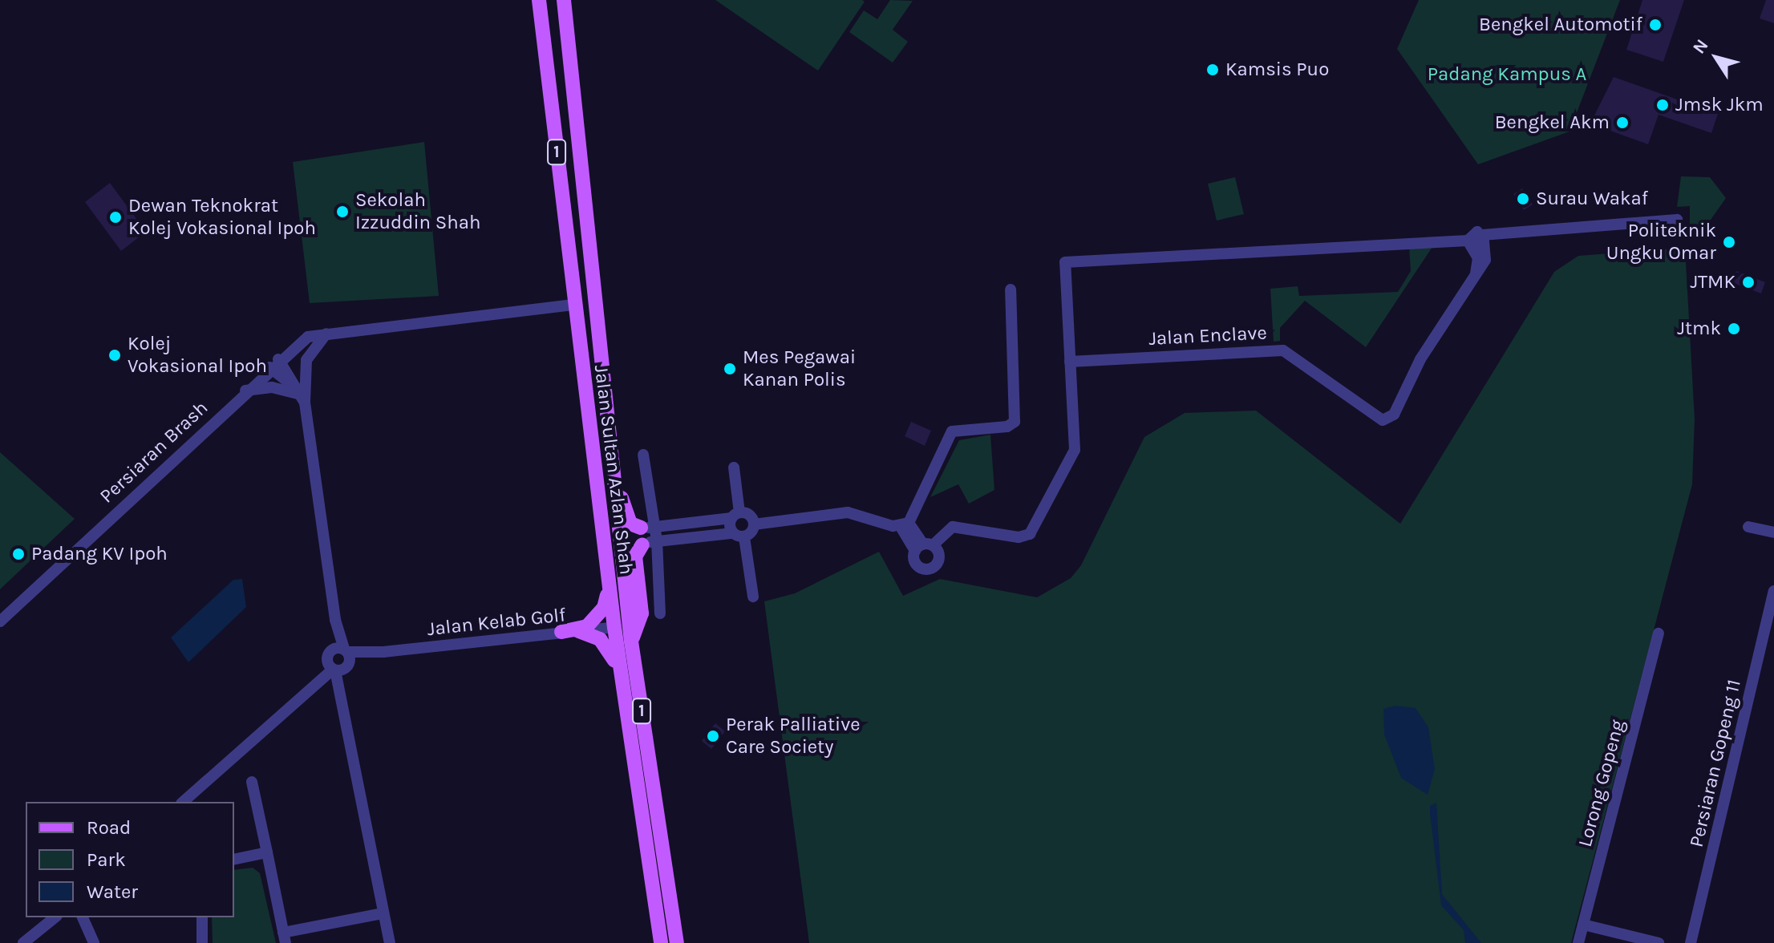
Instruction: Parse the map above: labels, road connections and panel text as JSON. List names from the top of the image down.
{
  "streets": {
    "main road": ["1", "Jalan Sultan Azlan Shah"],
    "street": [
      "Jalan Enclave",
      "Persiaran Brash",
      "Jalan Kelab Golf",
      "Persiaran Gopeng 11",
      "Lorong Gopeng"
    ]
  },
  "crossings": [
    ["Persiaran Brash", "Jalan Sultan Azlan Shah"],
    ["Jalan Sultan Azlan Shah", "Jalan Kelab Golf"]
  ],
  "parks": ["Padang Kampus A"],
  "places": [
    "Bengkel Automotif",
    "Kamsis Puo",
    "Jmsk Jkm",
    "Bengkel Akm",
    "Surau Wakaf",
    "Sekolah Izzuddin Shah",
    "Dewan Teknokrat Kolej Vokasional Ipoh",
    "Politeknik Ungku Omar",
    "JTMK",
    "Jtmk",
    "Kolej Vokasional Ipoh",
    "Mes Pegawai Kanan Polis",
    "Padang KV Ipoh",
    "Perak Palliative Care Society"
  ],
  "legend": ["Road", "Park", "Water"],
  "north": "top left"
}
